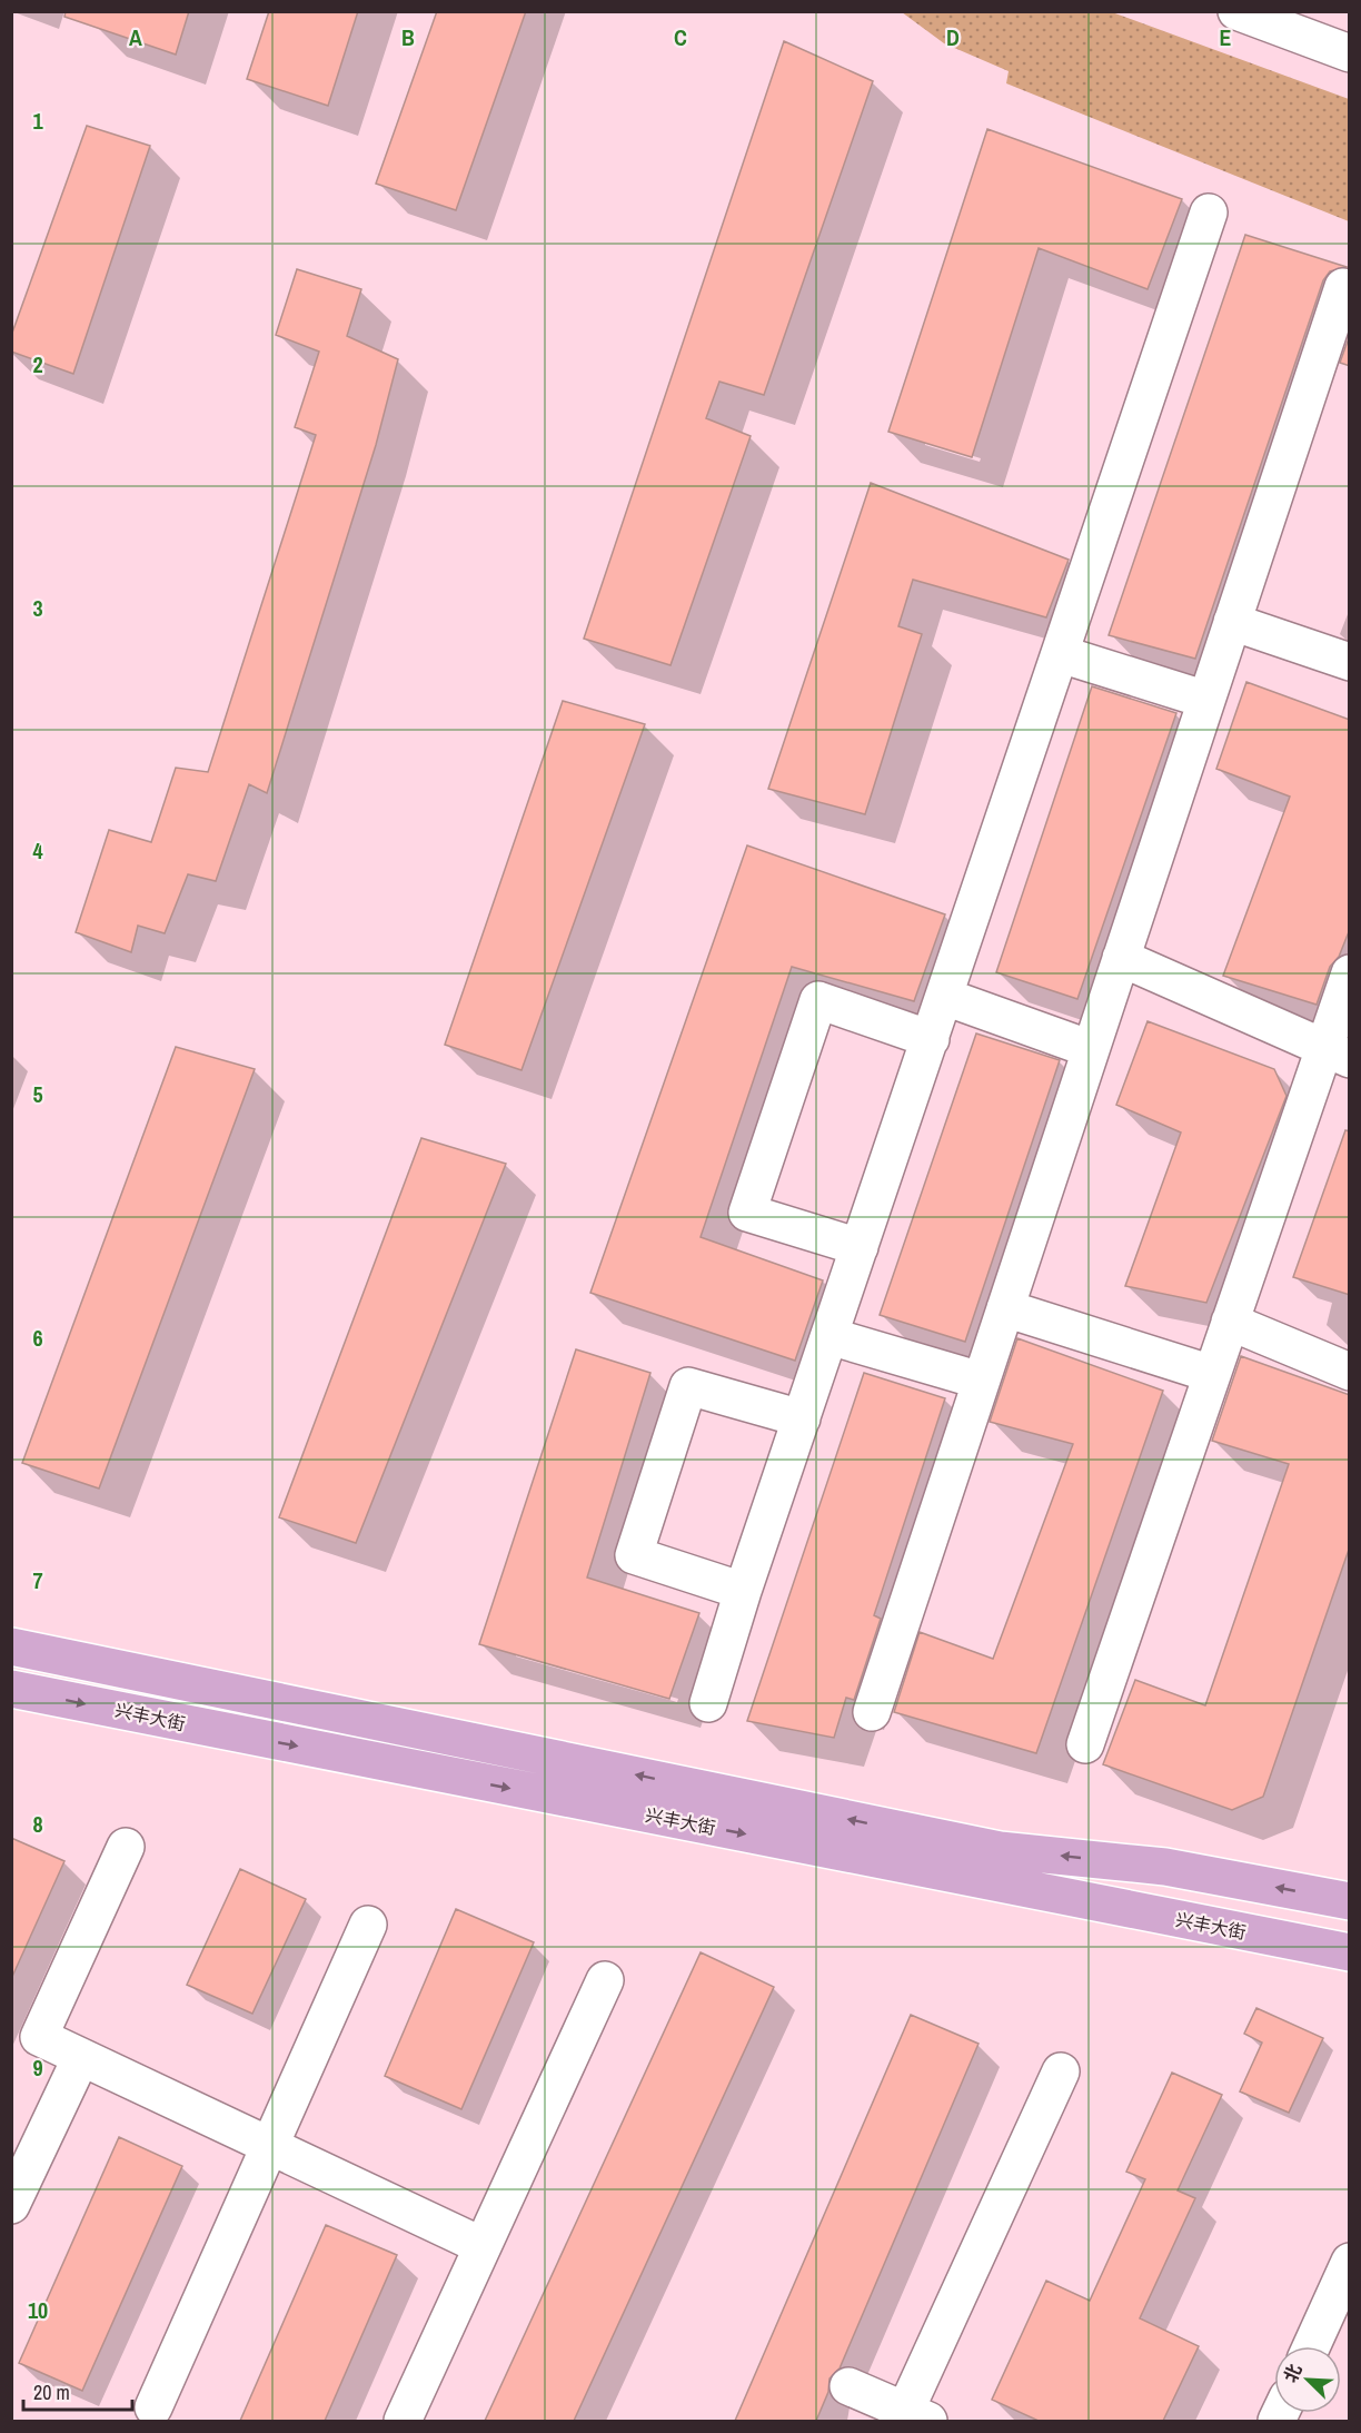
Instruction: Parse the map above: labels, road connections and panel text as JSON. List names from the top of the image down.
{
  "streets": {
    "main road": ["兴丰大街"]
  },
  "scale_bar": "20 m",
  "north": "top left",
  "grid": {
    "columns": [
      "A",
      "B",
      "C",
      "D",
      "E"
    ],
    "rows": [
      "1",
      "2",
      "3",
      "4",
      "5",
      "6",
      "7",
      "8",
      "9",
      "10"
    ]
  }
}
